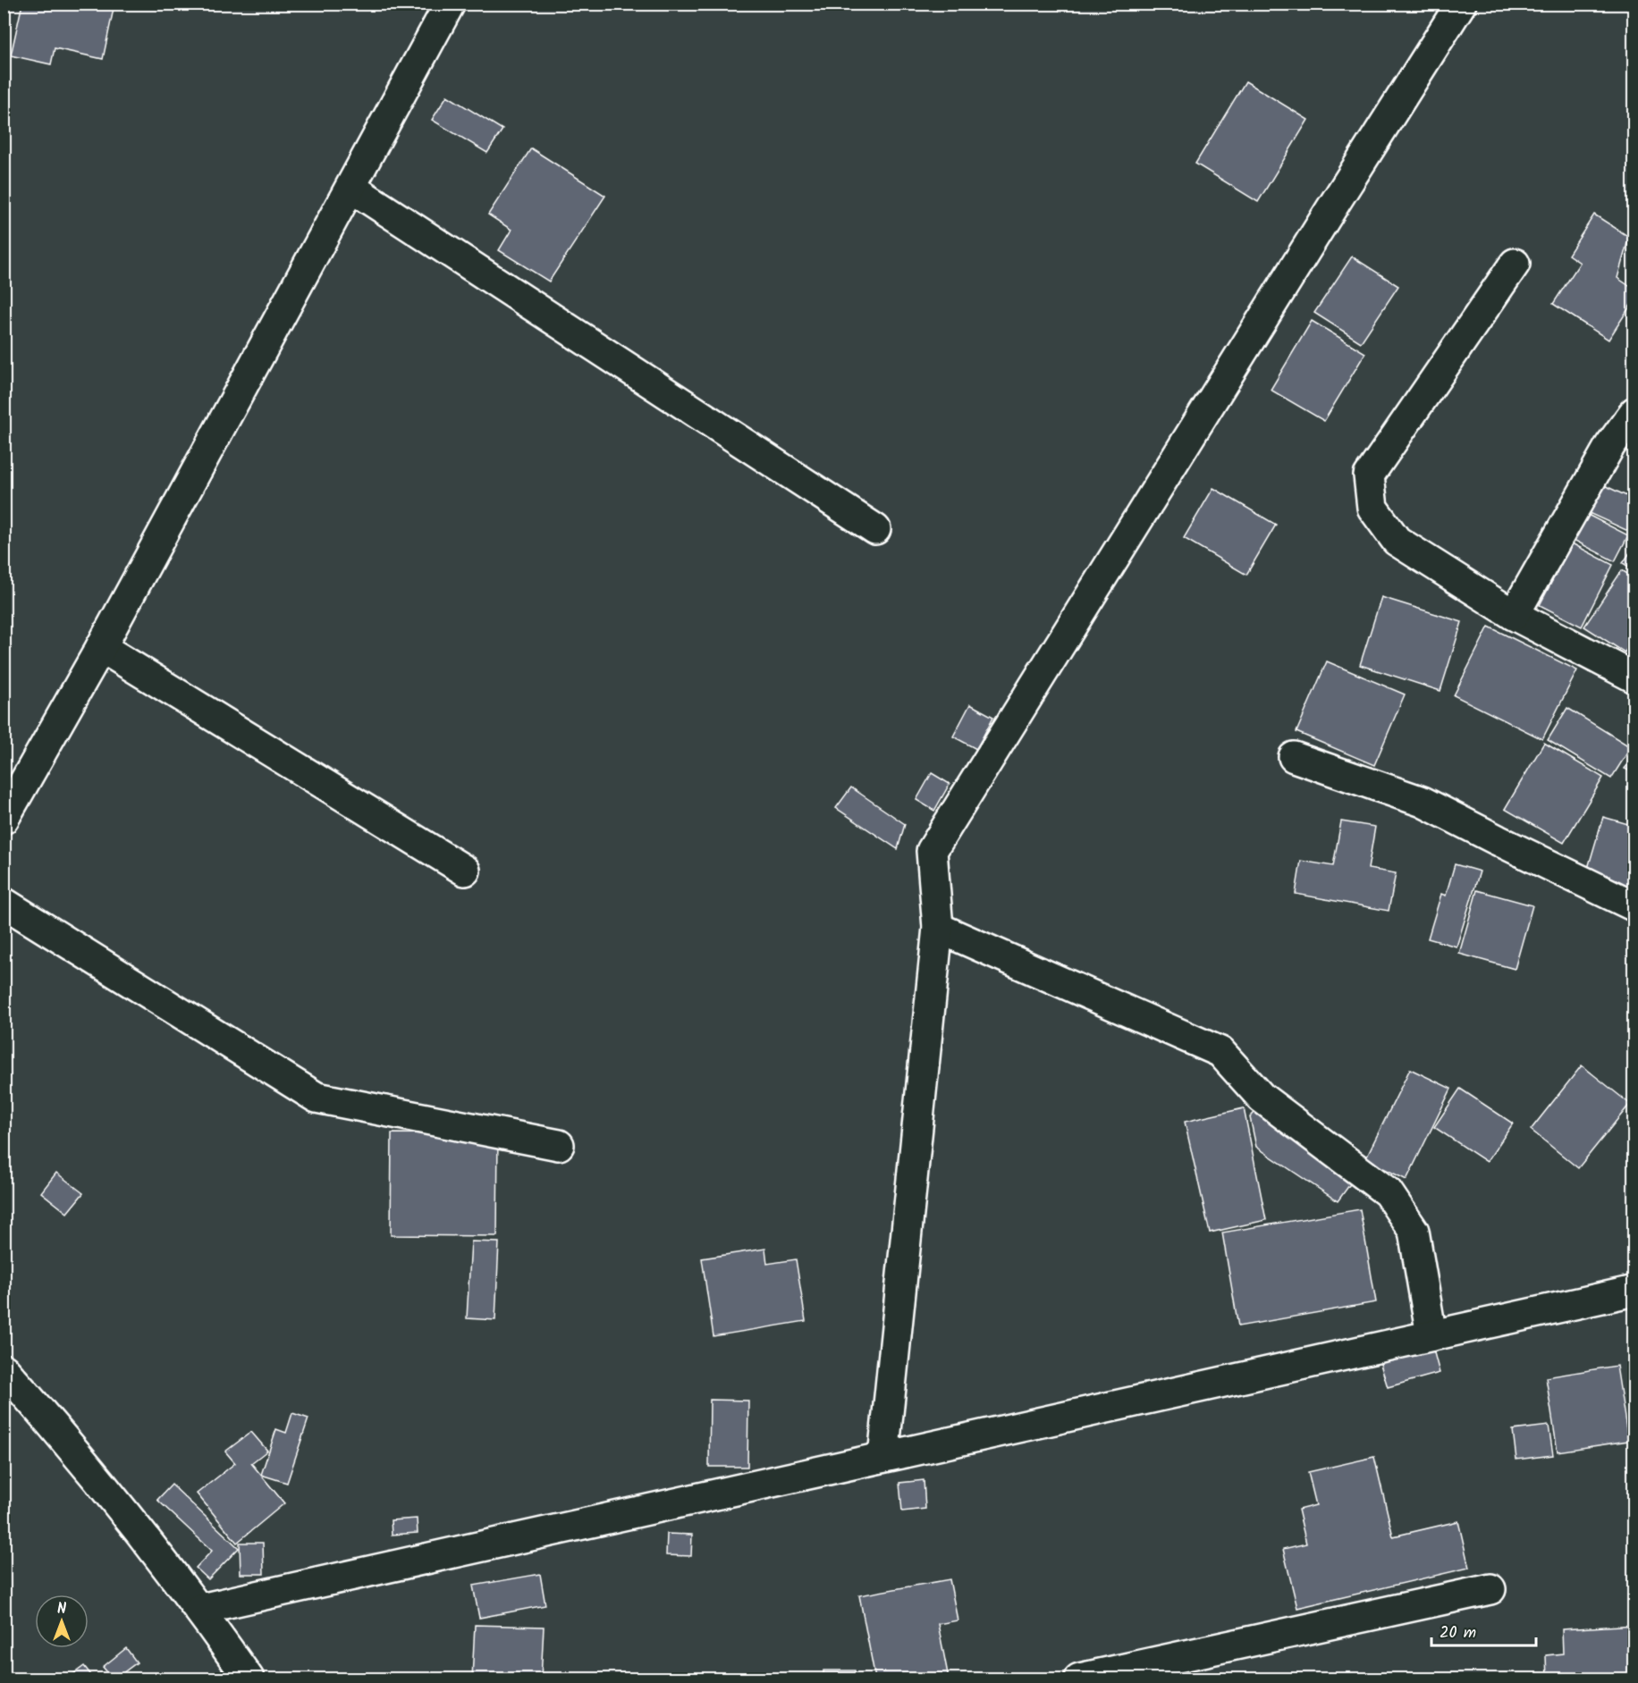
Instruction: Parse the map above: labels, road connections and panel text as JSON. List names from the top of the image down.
{
  "scale_bar": "20 m",
  "north": "top"
}
